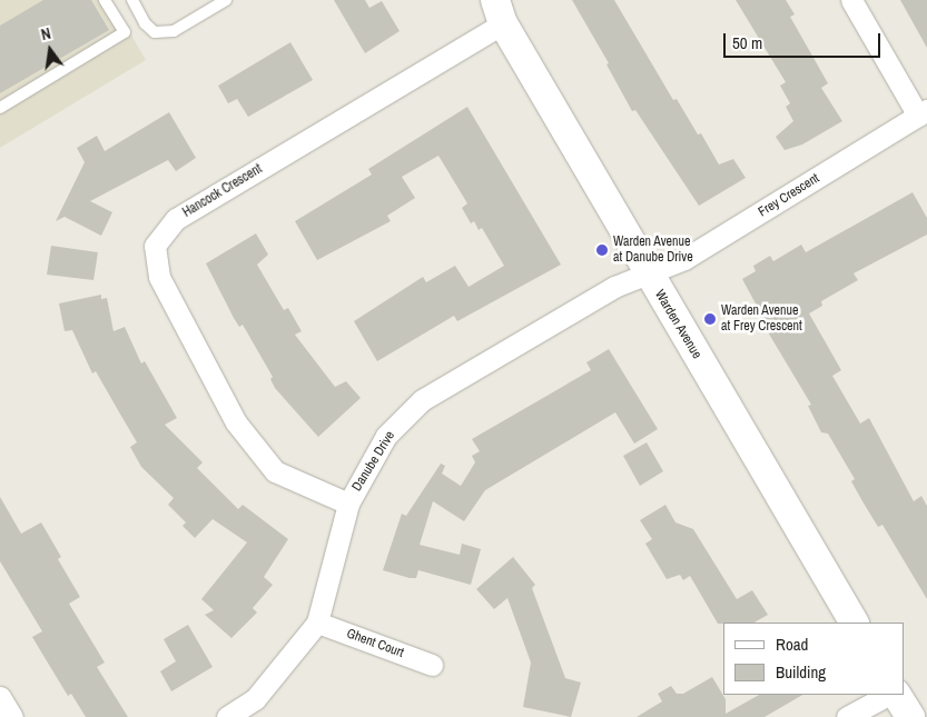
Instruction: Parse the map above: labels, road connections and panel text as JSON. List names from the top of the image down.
{
  "streets": {
    "main road": ["Warden Avenue"],
    "street": [
      "Hancock Crescent",
      "Frey Crescent",
      "Danube Drive",
      "Ghent Court"
    ]
  },
  "crossings": [
    ["Hancock Crescent", "Warden Avenue"],
    ["Hancock Crescent", "Danube Drive"],
    ["Frey Crescent", "Warden Avenue"],
    ["Frey Crescent", "Danube Drive"],
    ["Warden Avenue", "Danube Drive"],
    ["Danube Drive", "Ghent Court"]
  ],
  "places": ["Warden Avenue at Danube Drive", "Warden Avenue at Frey Crescent"],
  "legend": ["Road", "Building"],
  "scale_bar": "50 m",
  "north": "top"
}
